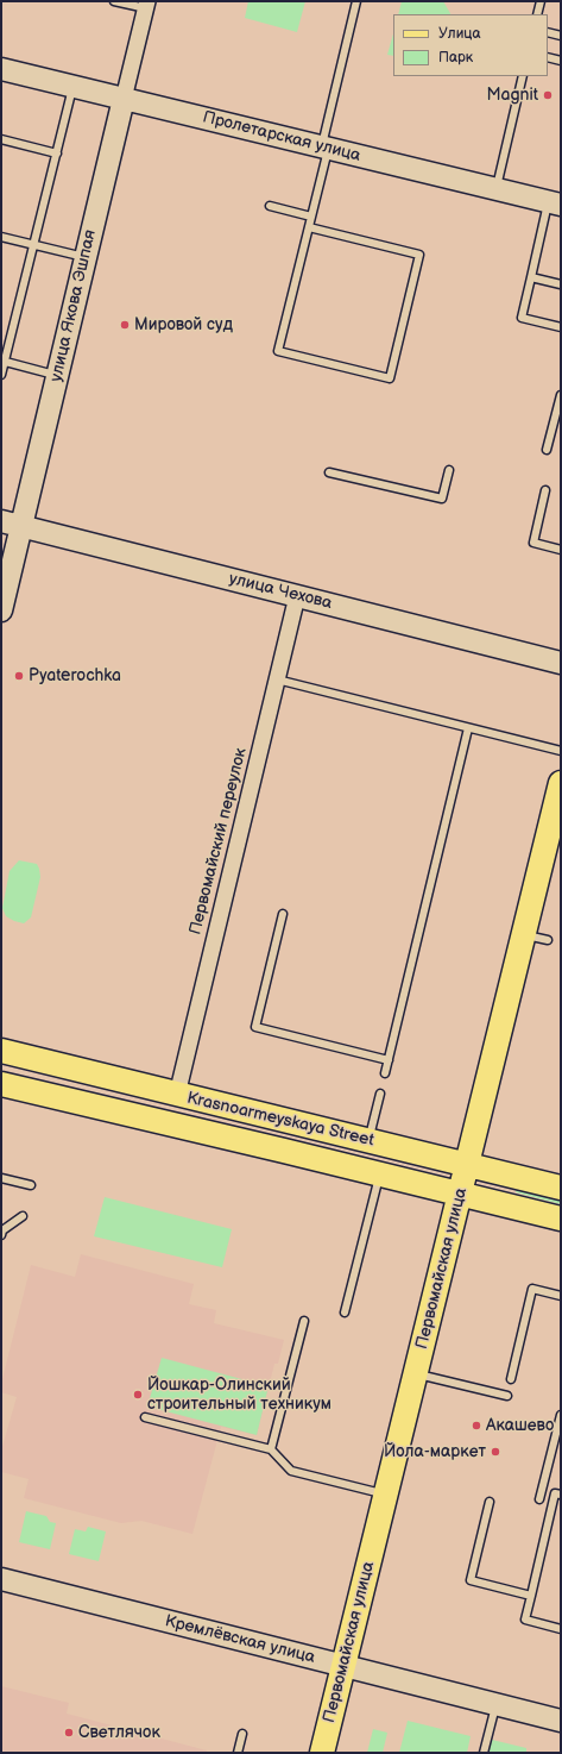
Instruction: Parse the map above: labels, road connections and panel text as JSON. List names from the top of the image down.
{
  "streets": {
    "main road": ["Krasnoarmeyskaya Street", "Первомайская улица"],
    "street": [
      "Пролетарская улица",
      "улица Якова Эшпая",
      "улица Чехова",
      "Первомайский переулок",
      "Кремлёвская улица"
    ]
  },
  "crossings": [
    ["Пролетарская улица", "улица Якова Эшпая"],
    ["улица Якова Эшпая", "улица Чехова"],
    ["улица Чехова", "Первомайский переулок"],
    ["Первомайский переулок", "Krasnoarmeyskaya Street"],
    ["Krasnoarmeyskaya Street", "Первомайская улица"],
    ["Первомайская улица", "Кремлёвская улица"]
  ],
  "places": [
    "Magnit",
    "Мировой суд",
    "Pyaterochka",
    "Йошкар-Олинский строительный техникум",
    "Акашево",
    "Йола-маркет",
    "Светлячок"
  ],
  "legend": ["Улица", "Парк"]
}
